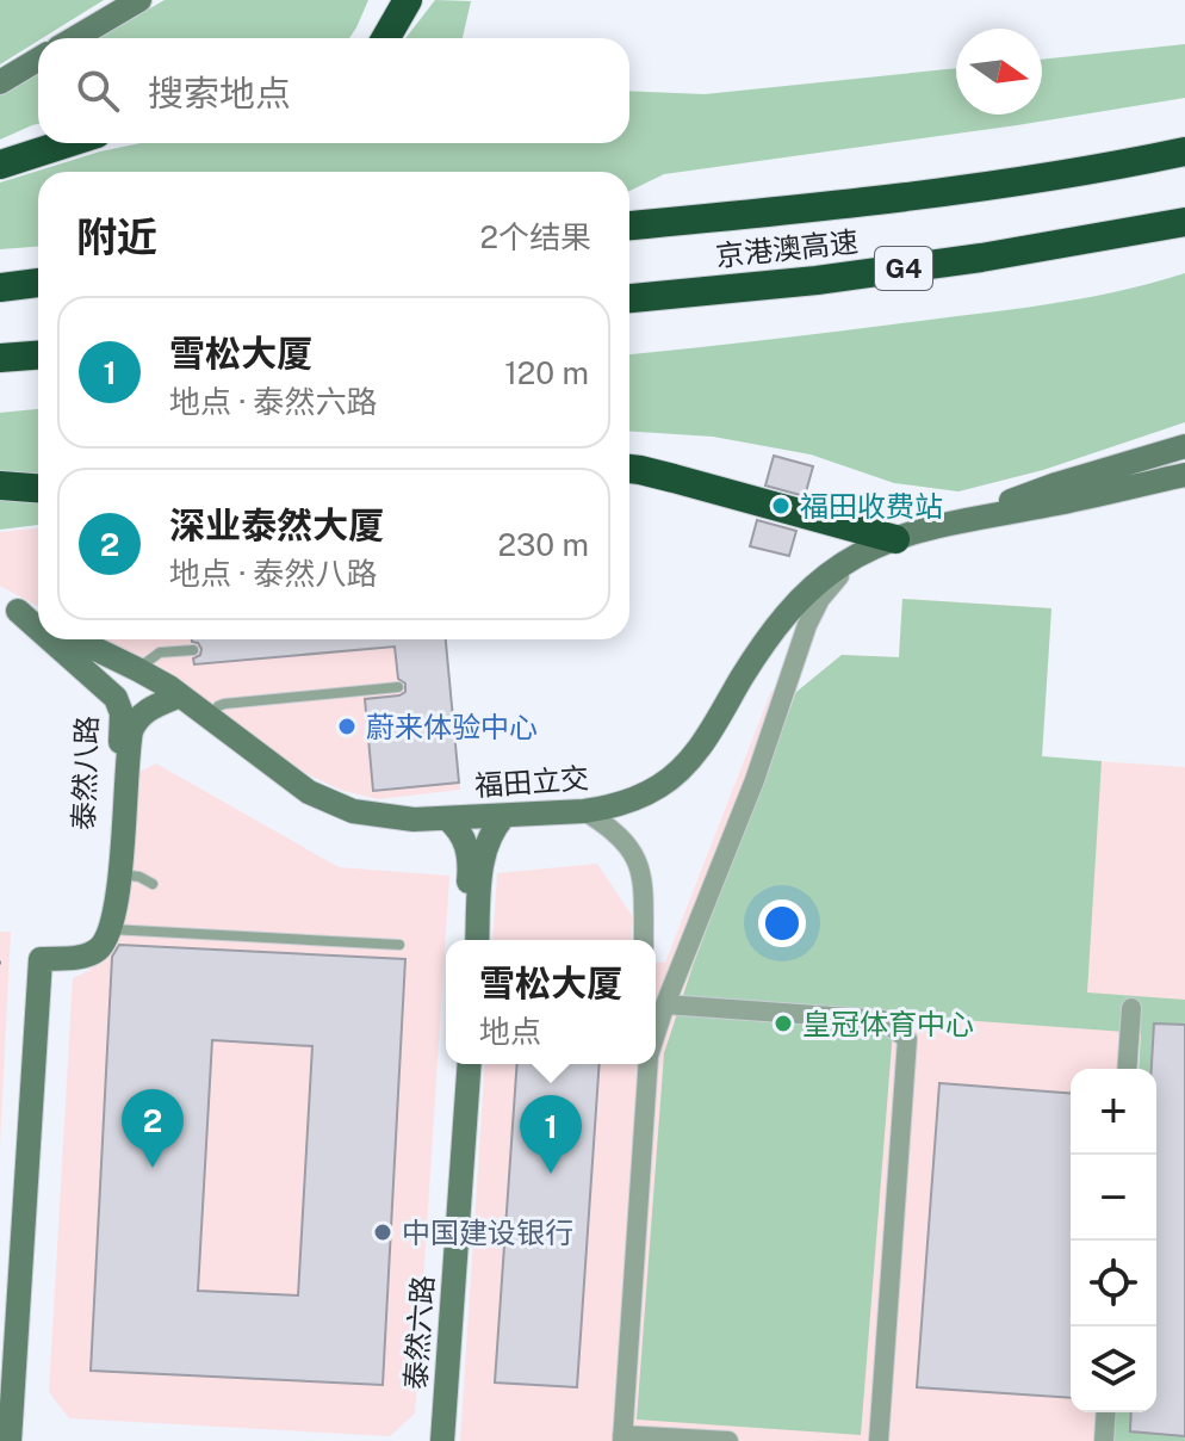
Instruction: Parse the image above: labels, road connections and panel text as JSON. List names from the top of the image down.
{
  "streets": {
    "highway": ["京港澳高速", "G4"],
    "street": ["泰然八路", "福田立交", "泰然六路"]
  },
  "crossings": [
    ["泰然八路", "福田立交"]
  ],
  "places": [
    "福田收费站",
    "蔚来体验中心",
    "皇冠体育中心",
    "中国建设银行"
  ],
  "north": "right",
  "page": {
    "search": "搜索地点",
    "heading": ["附近", "2个结果"],
    "list": [
      {
        "mark": "1",
        "name": "雪松大厦",
        "note": "地点 · 泰然六路",
        "value": "120 m"
      },
      {
        "mark": "2",
        "name": "深业泰然大厦",
        "note": "地点 · 泰然八路",
        "value": "230 m"
      }
    ],
    "popup": ["雪松大厦", "地点"],
    "map_buttons": ["+", "−"],
    "pins": ["2", "1"]
  }
}
